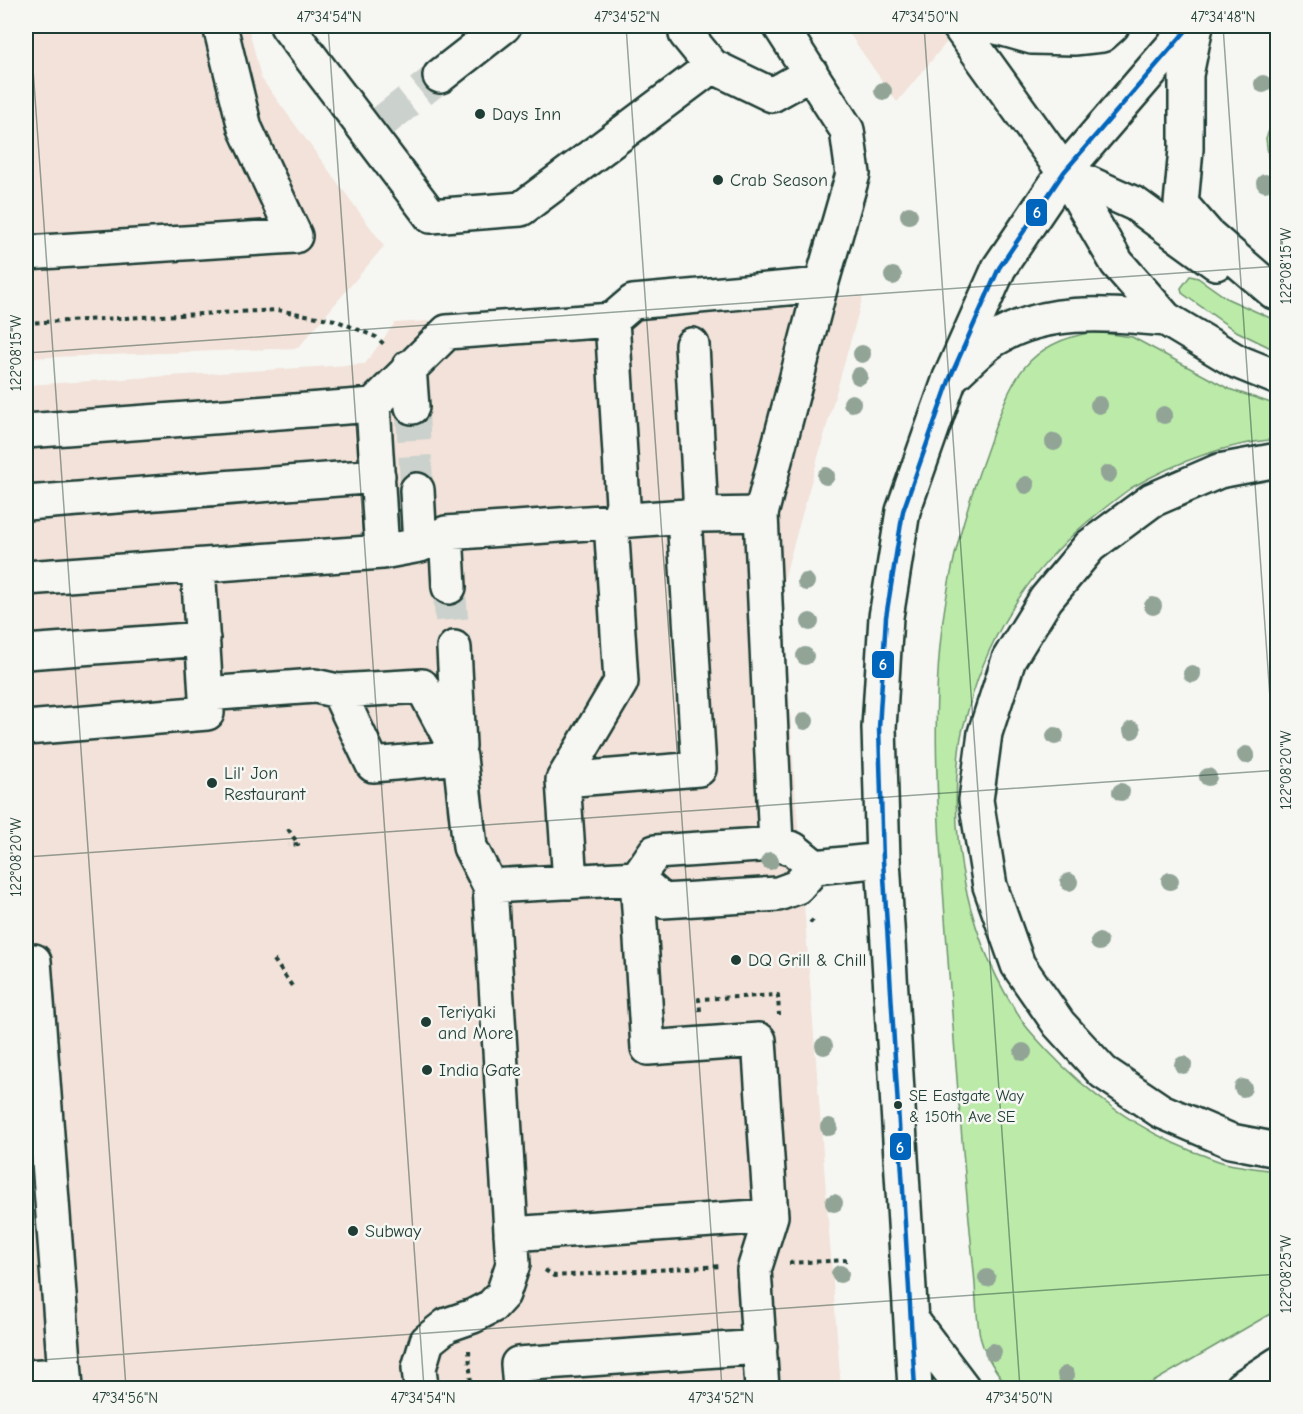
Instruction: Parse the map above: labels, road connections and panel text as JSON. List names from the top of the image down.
{
  "places": [
    "Days Inn",
    "Crab Season",
    "Lil' Jon Restaurant",
    "DQ Grill & Chill",
    "Teriyaki and More",
    "India Gate",
    "SE Eastgate Way & 150th Ave SE",
    "Subway"
  ],
  "lines": ["transit line 6"],
  "coordinates": [
    "47°34'54\"N",
    "47°34'52\"N",
    "47°34'50\"N",
    "47°34'48\"N",
    "122°08'15\"W",
    "122°08'20\"W",
    "122°08'25\"W",
    "47°34'56\"N"
  ]
}
